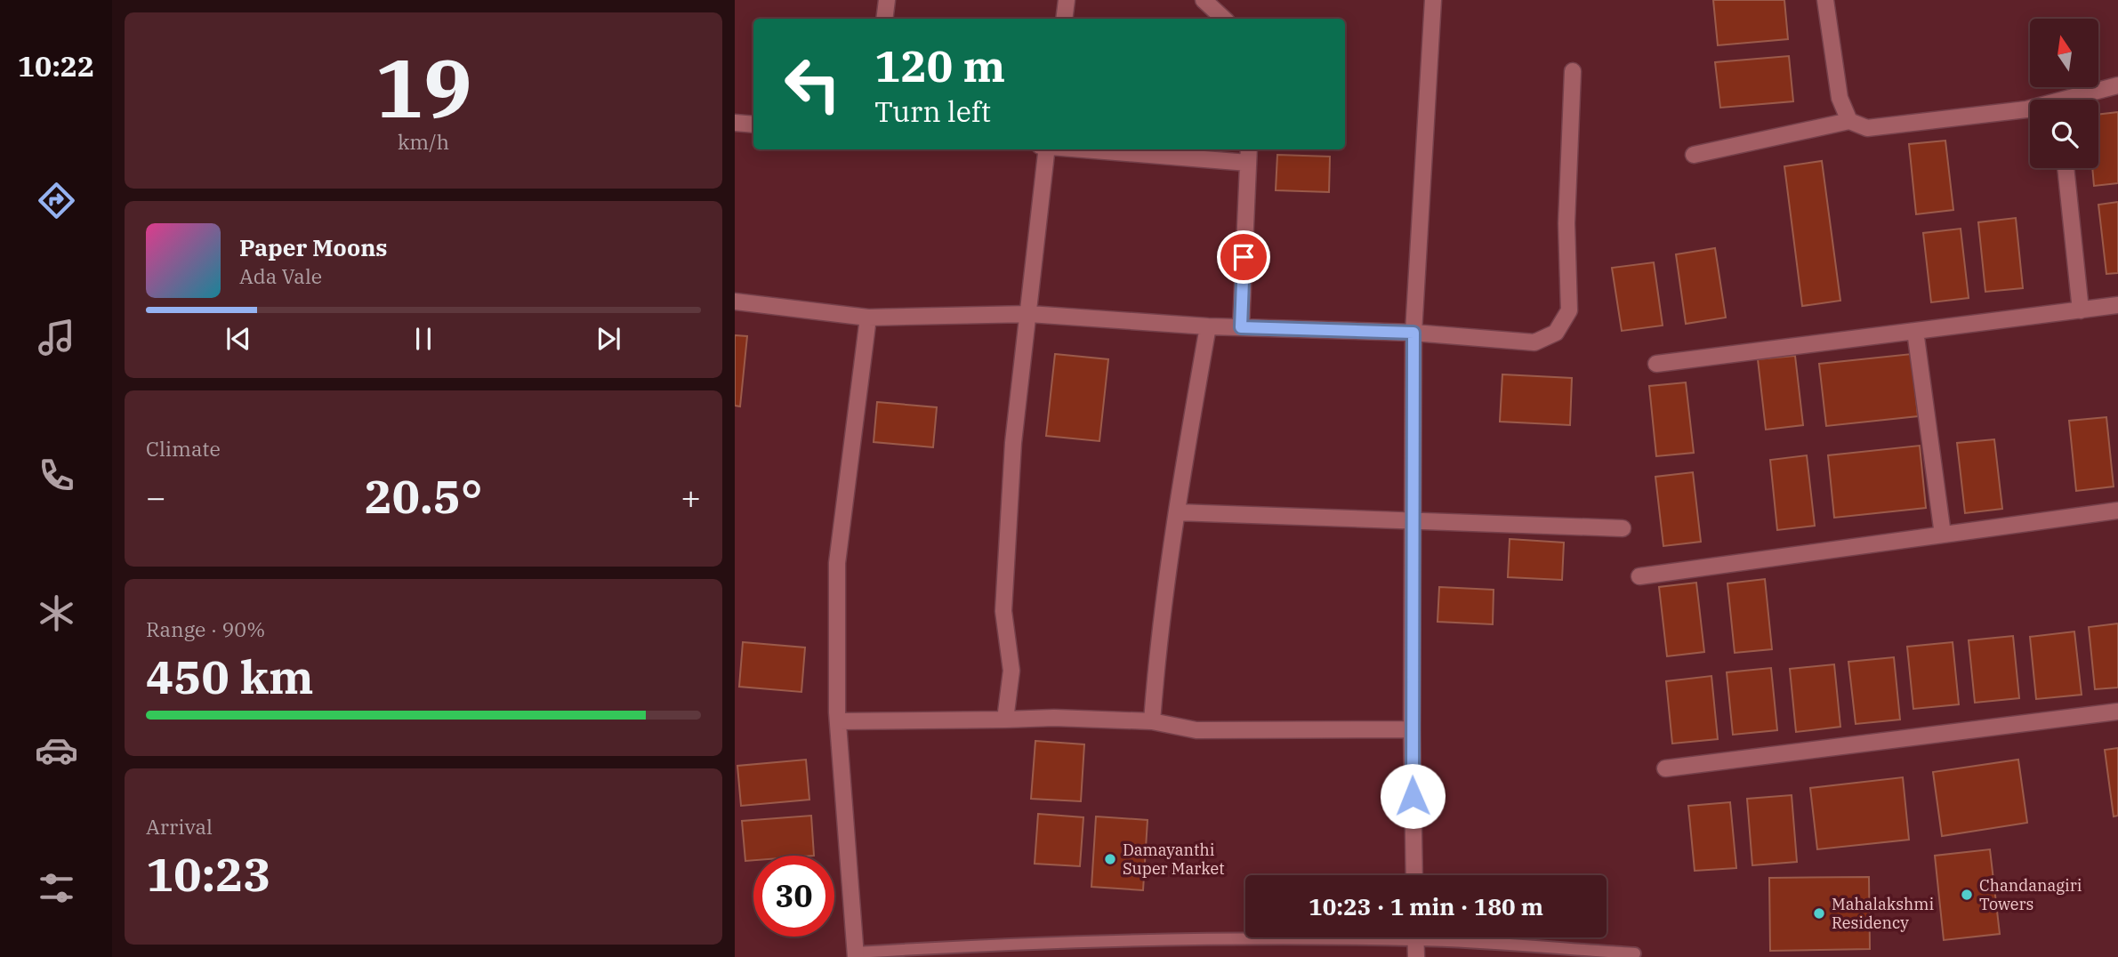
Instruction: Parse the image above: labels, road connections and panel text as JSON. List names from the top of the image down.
{
  "places": ["Damayanthi Super Market", "Chandanagiri Towers", "Mahalakshmi Residency"],
  "north": "top",
  "page": {
    "tabs": "10:22",
    "tile": [
      ["19", "km/h"],
      "Climate",
      ["Range · 90%", "450 km"],
      ["Arrival", "10:23"]
    ],
    "turn": ["120 m", "Turn left"],
    "song": ["Paper Moons", "Ada Vale"],
    "heat": ["−", "20.5°", "+"],
    "limit": "30",
    "trip": "10:23 · 1 min · 180 m"
  }
}
